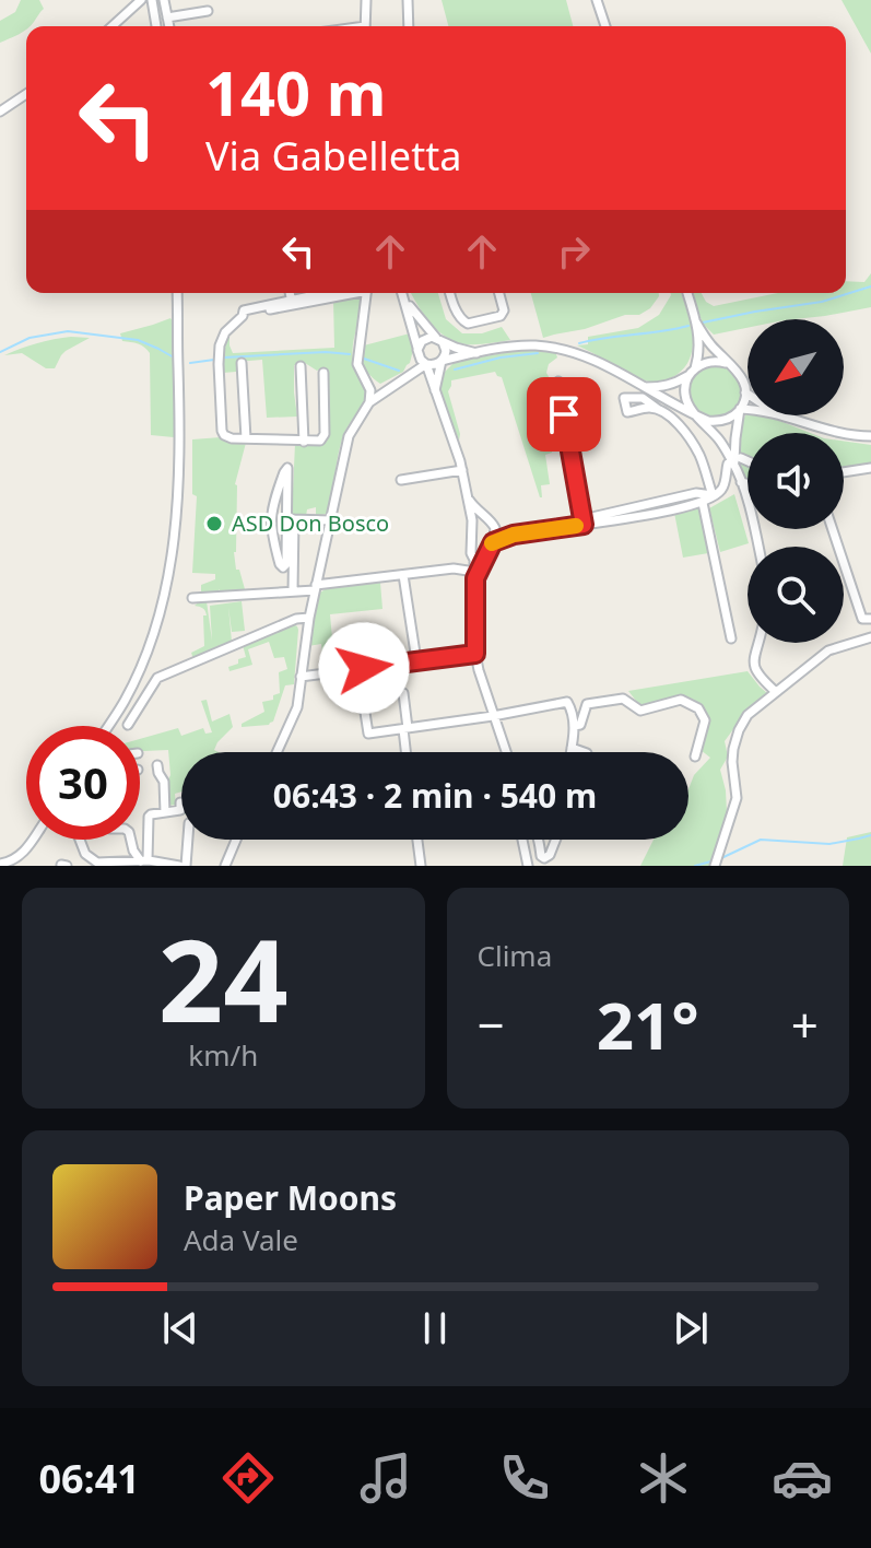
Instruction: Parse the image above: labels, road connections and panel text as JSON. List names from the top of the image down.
{
  "places": ["ASD Don Bosco"],
  "north": "bottom left",
  "page": {
    "turn": ["140 m", "Via Gabelletta"],
    "limit": "30",
    "trip": "06:43 · 2 min · 540 m",
    "tile": [
      ["24", "km/h"],
      "Clima"
    ],
    "heat": ["−", "21°", "+"],
    "song": ["Paper Moons", "Ada Vale"],
    "tabs": "06:41"
  }
}
